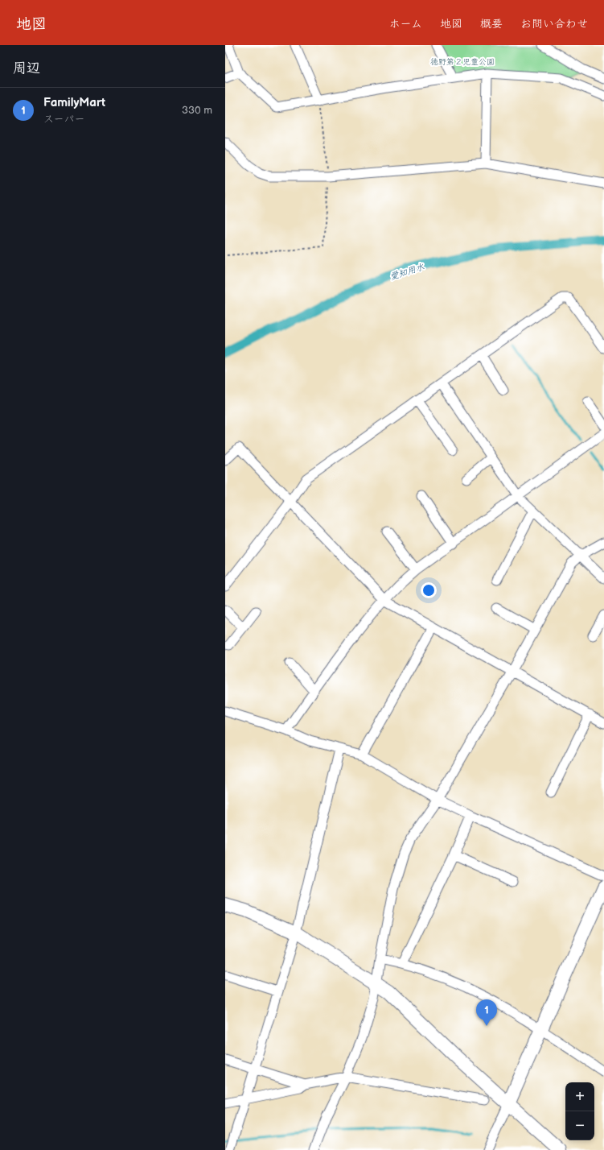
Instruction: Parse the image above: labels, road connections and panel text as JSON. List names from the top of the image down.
{
  "water": ["愛知用水"],
  "parks": ["徳野第２児童公園"],
  "page": {
    "header": "地図",
    "nav": [
      "ホーム",
      "地図",
      "概要",
      "お問い合わせ"
    ],
    "heading": "周辺",
    "list": [
      {
        "mark": "1",
        "name": "FamilyMart",
        "note": "スーパー",
        "value": "330 m"
      }
    ],
    "pins": "1",
    "map_buttons": ["+", "−"]
  }
}
